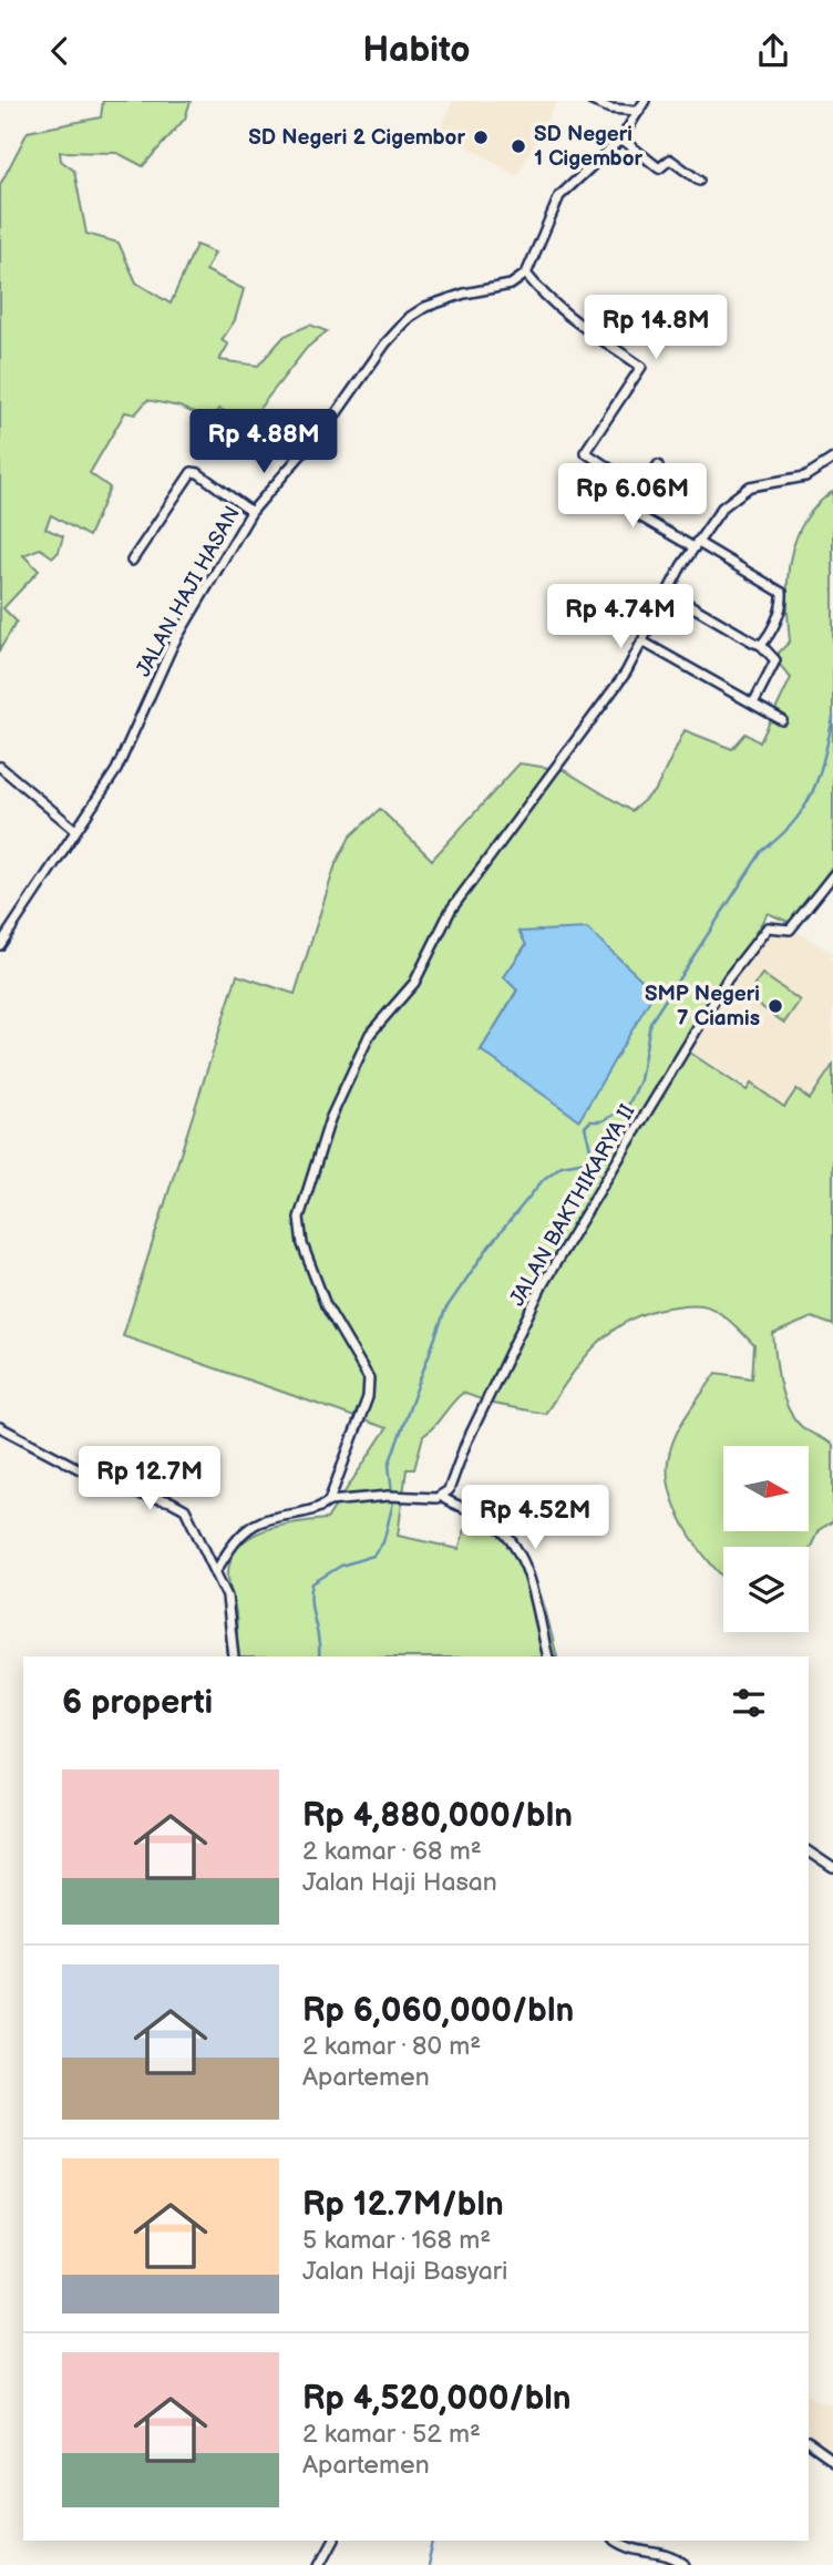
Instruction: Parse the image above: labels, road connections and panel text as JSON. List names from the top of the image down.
{
  "streets": {
    "street": ["JALAN HAJI HASAN", "JALAN BAKTHIKARYA II"]
  },
  "places": ["SD Negeri 2 Cigembor", "SD Negeri 1 Cigembor", "SMP Negeri 7 Ciamis"],
  "north": "right",
  "page": {
    "header": "Habito",
    "price": [
      "Rp 14.8M",
      "Rp 4.88M",
      "Rp 6.06M",
      "Rp 4.74M",
      "Rp 12.7M",
      "Rp 4.52M"
    ],
    "heading": "6 properti",
    "list": [
      {
        "name": "Rp 4,880,000/bln",
        "note": "2 kamar · 68 m² · Jalan Haji Hasan"
      },
      {
        "name": "Rp 6,060,000/bln",
        "note": "2 kamar · 80 m² · Apartemen"
      },
      {
        "name": "Rp 12.7M/bln",
        "note": "5 kamar · 168 m² · Jalan Haji Basyari"
      },
      {
        "name": "Rp 4,520,000/bln",
        "note": "2 kamar · 52 m² · Apartemen"
      }
    ]
  }
}
